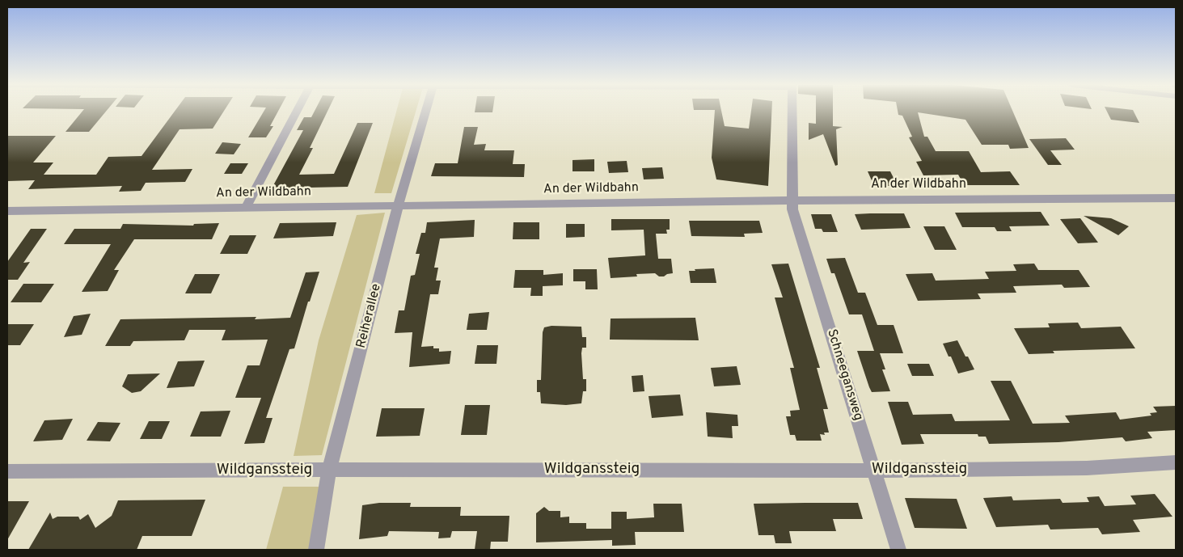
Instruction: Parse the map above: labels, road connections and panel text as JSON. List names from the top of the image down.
{
  "streets": {
    "street": [
      "An der Wildbahn",
      "Reiherallee",
      "Schneegansweg",
      "Wildganssteig"
    ]
  },
  "crossings": [
    ["An der Wildbahn", "Reiherallee"],
    ["An der Wildbahn", "Schneegansweg"],
    ["Reiherallee", "Wildganssteig"],
    ["Schneegansweg", "Wildganssteig"]
  ]
}
